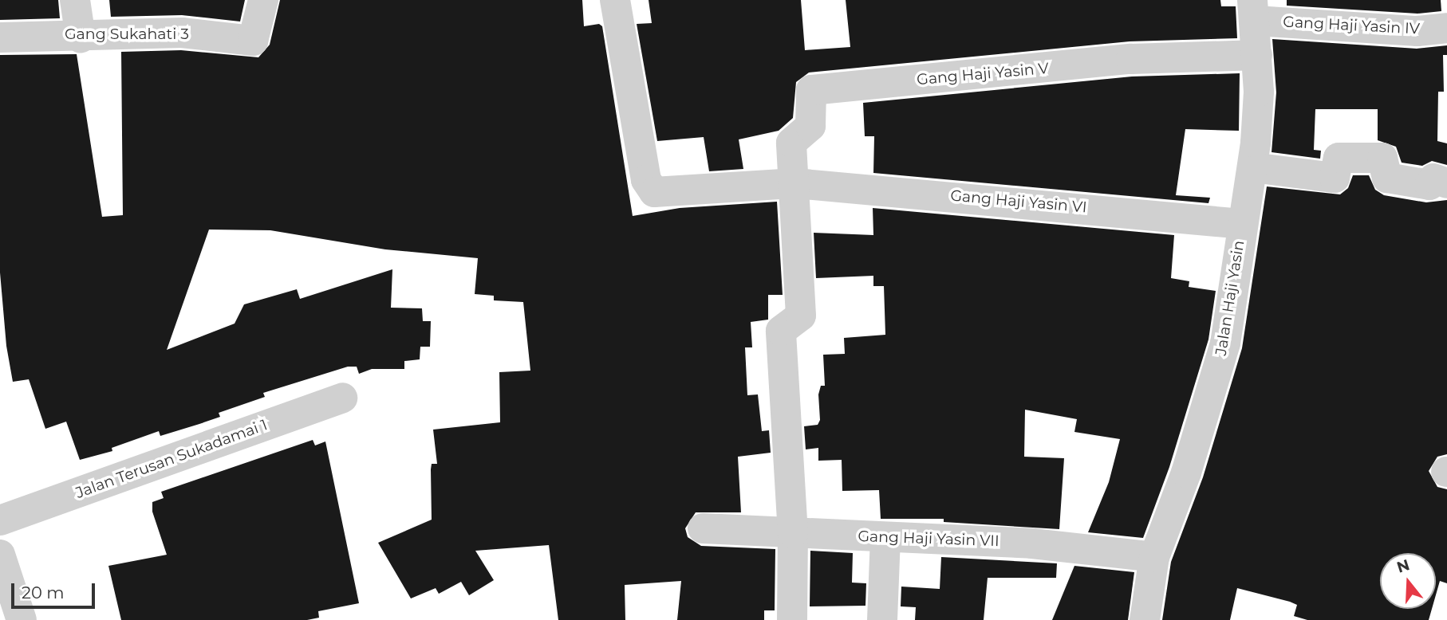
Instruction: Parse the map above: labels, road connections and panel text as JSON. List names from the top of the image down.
{
  "streets": {
    "street": [
      "Gang Haji Yasin IV",
      "Gang Sukahati 3",
      "Gang Haji Yasin V",
      "Gang Haji Yasin VI",
      "Jalan Haji Yasin",
      "Jalan Terusan Sukadamai 1",
      "Gang Haji Yasin VII"
    ]
  },
  "crossings": [
    ["Gang Haji Yasin IV", "Jalan Haji Yasin"],
    ["Gang Haji Yasin V", "Gang Haji Yasin VI"],
    ["Gang Haji Yasin V", "Jalan Haji Yasin"],
    ["Gang Haji Yasin VI", "Jalan Haji Yasin"],
    ["Jalan Haji Yasin", "Gang Haji Yasin VII"]
  ],
  "scale_bar": "20 m",
  "north": "top"
}
